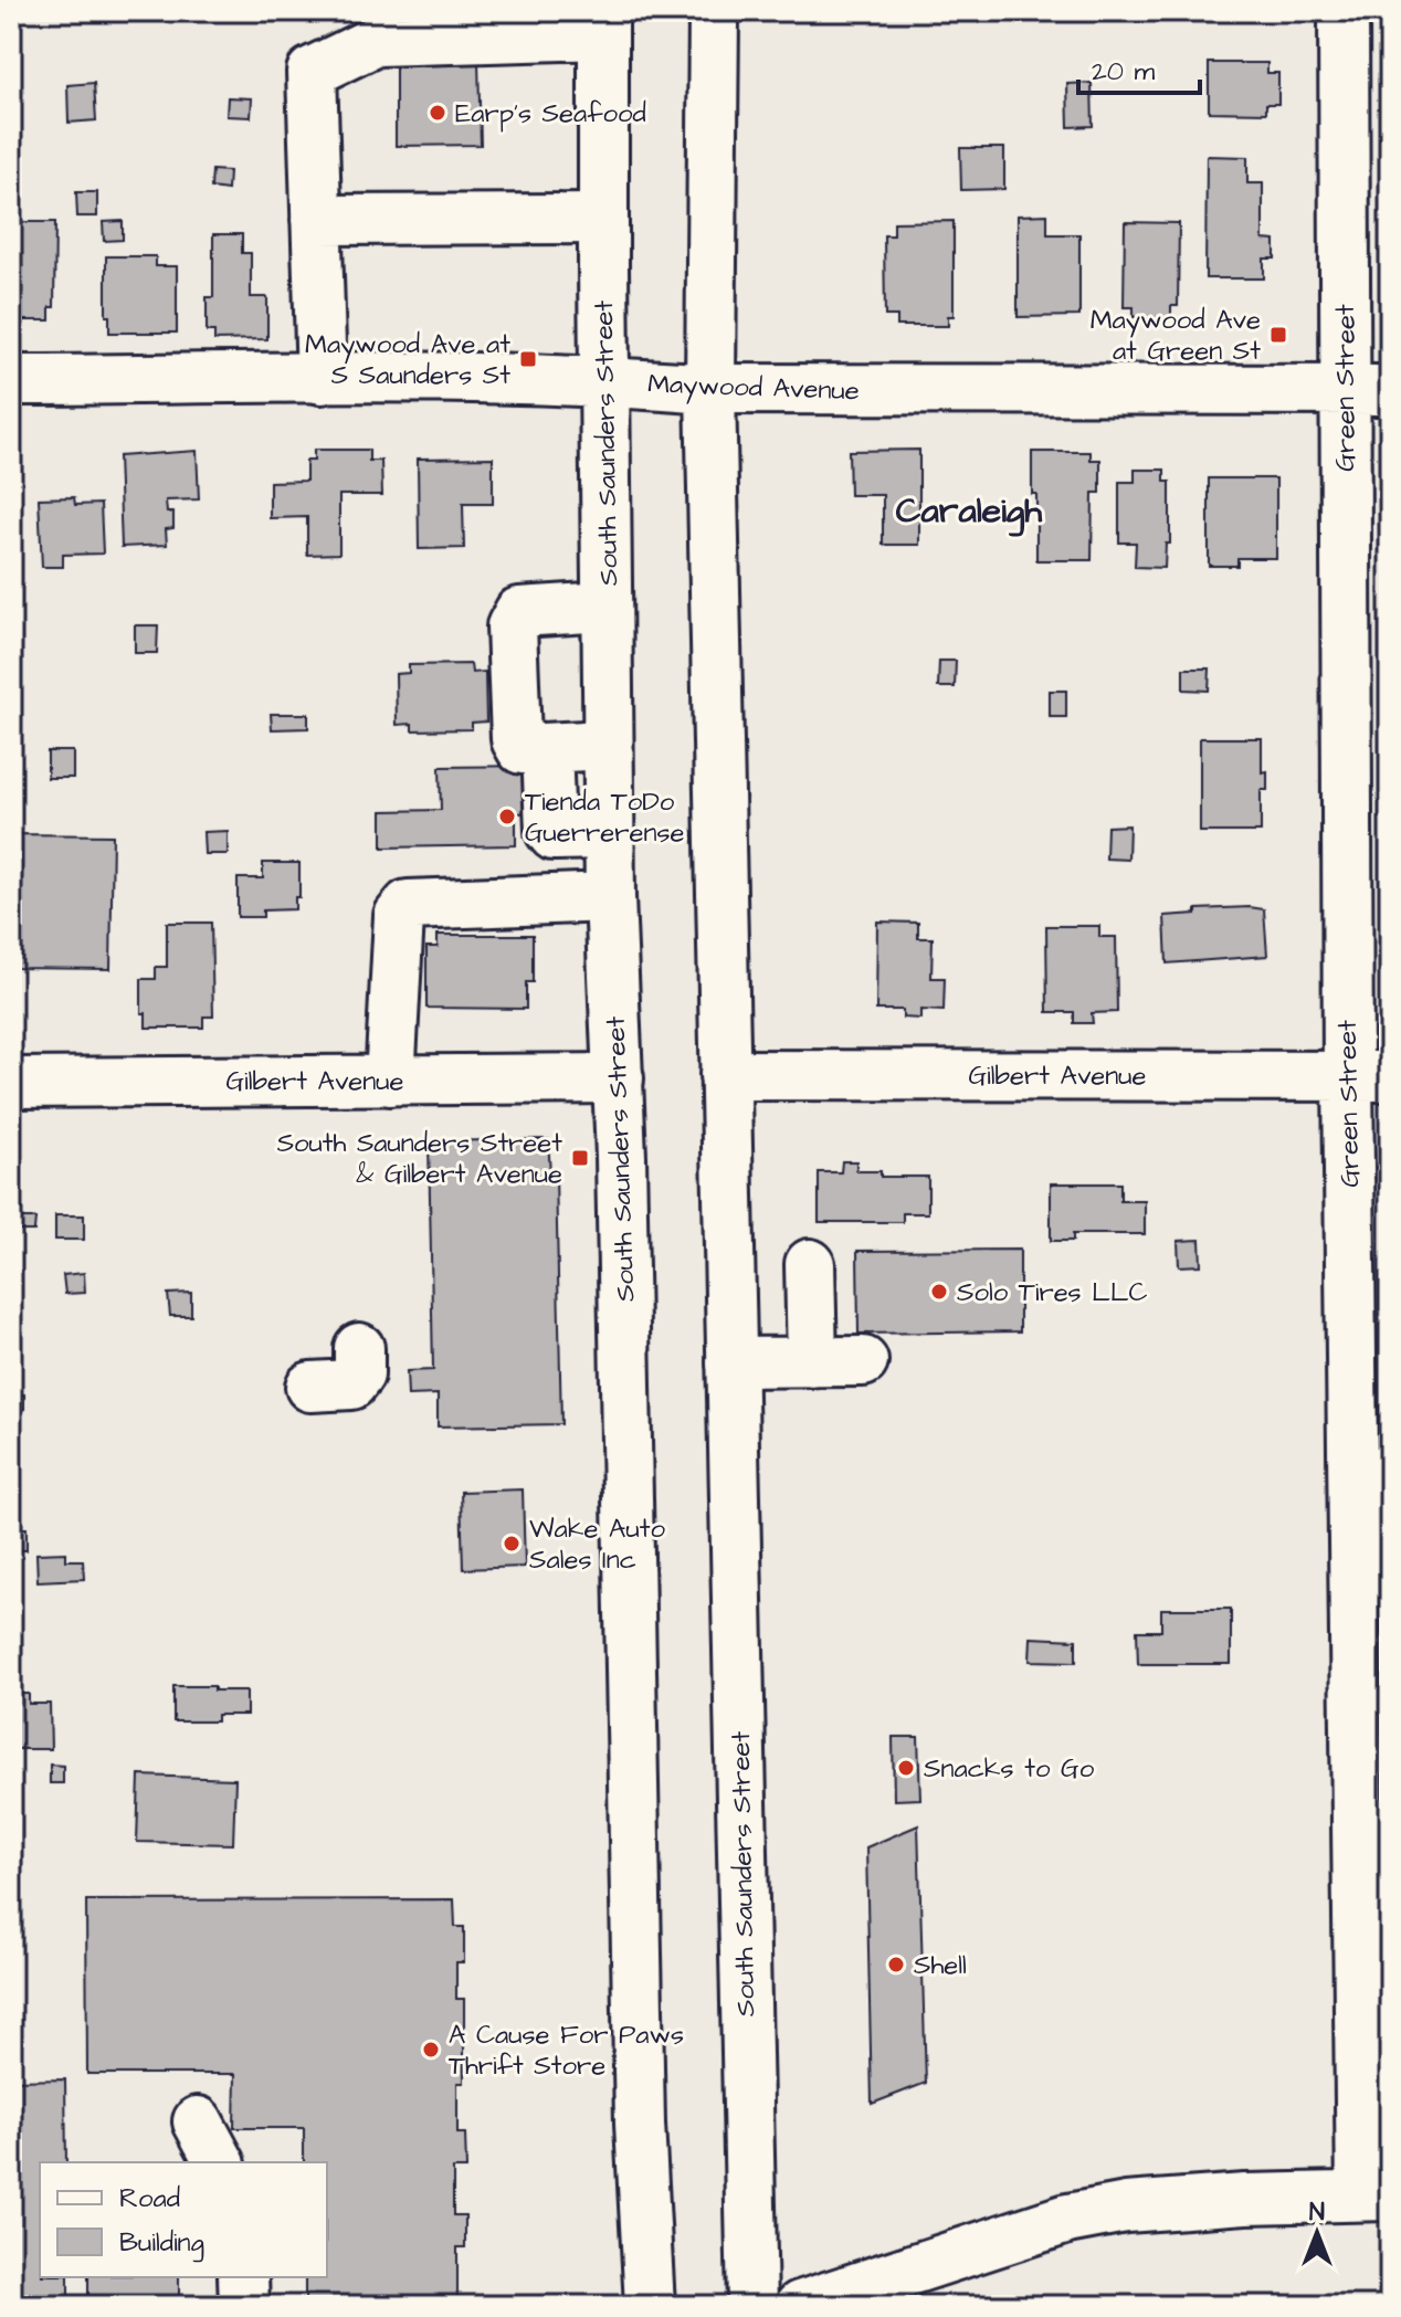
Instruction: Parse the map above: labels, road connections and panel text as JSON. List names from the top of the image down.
{
  "streets": {
    "main road": [
      "Maywood Avenue",
      "Green Street",
      "South Saunders Street",
      "Gilbert Avenue"
    ]
  },
  "crossings": [
    ["Maywood Avenue", "Green Street"],
    ["Maywood Avenue", "South Saunders Street"],
    ["Green Street", "Gilbert Avenue"],
    ["South Saunders Street", "Gilbert Avenue"]
  ],
  "districts": ["Caraleigh"],
  "places": {
    "other": [
      "Earp's Seafood",
      "Tienda ToDo Guerrerense",
      "Solo Tires LLC",
      "Wake Auto Sales Inc",
      "Snacks to Go",
      "Shell",
      "A Cause For Paws Thrift Store"
    ],
    "transit": ["Maywood Ave at Green St", "Maywood Ave at S Saunders St", "South Saunders Street & Gilbert Avenue"]
  },
  "legend": ["Road", "Building"],
  "scale_bar": "20 m",
  "north": "top"
}
